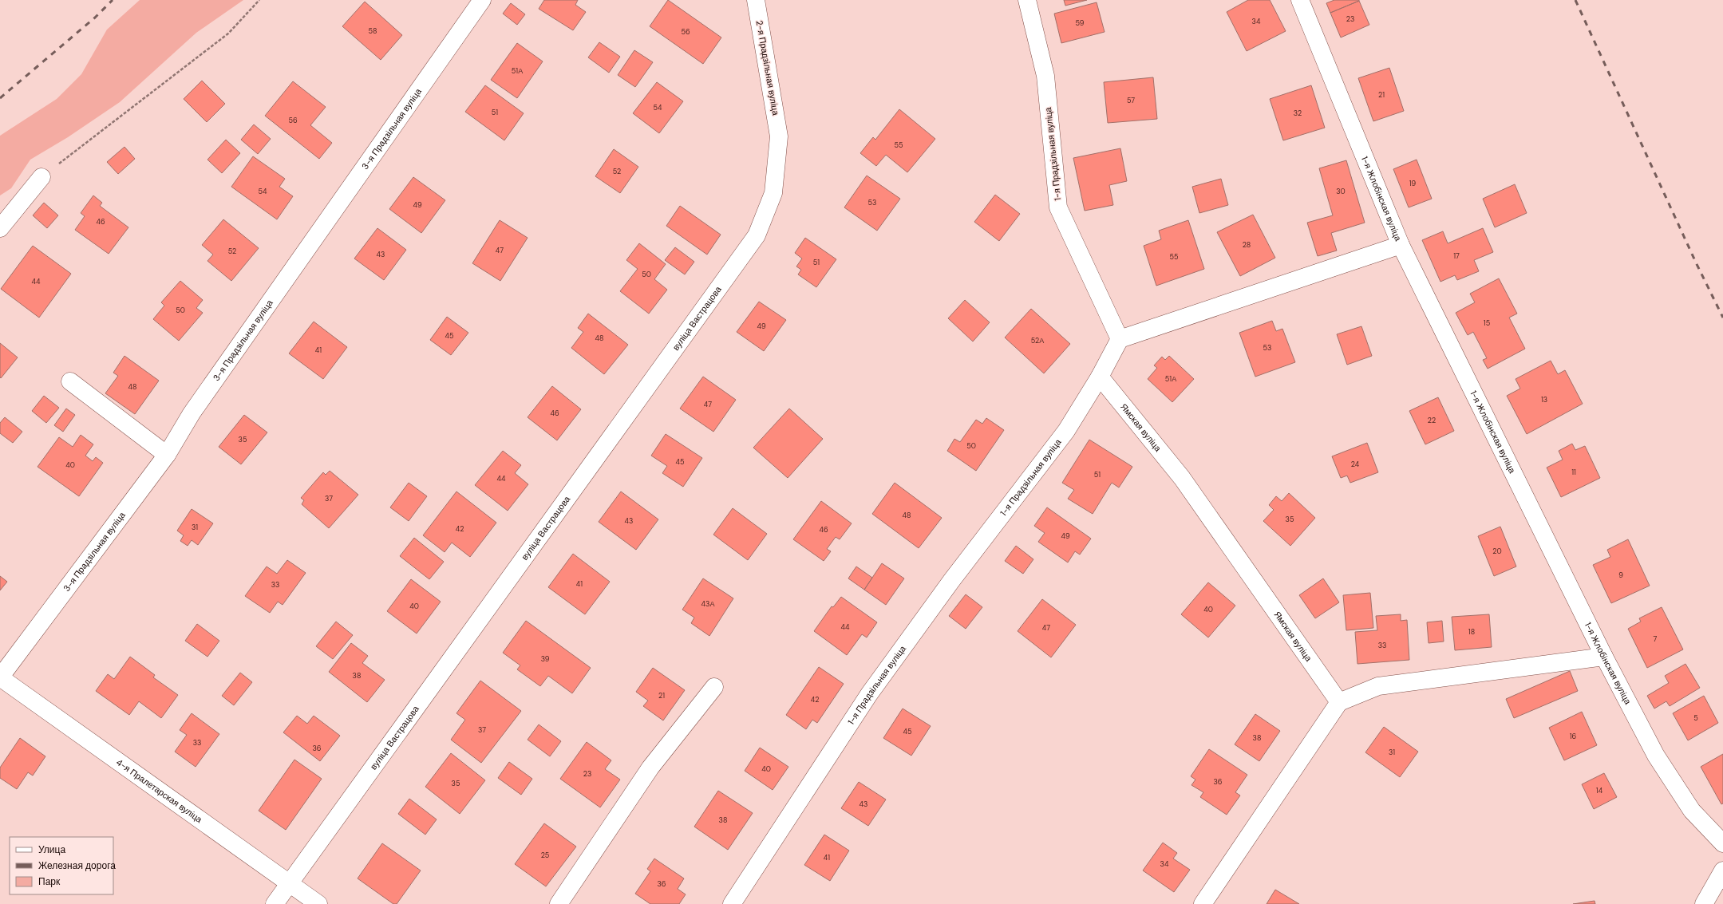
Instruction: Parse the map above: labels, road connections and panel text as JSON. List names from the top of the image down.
{
  "streets": {
    "street": [
      "2-я Прадзільная вуліца",
      "3-я Прадзільная вуліца",
      "1-я Прадзільная вуліца",
      "1-я Жлобінская вуліца",
      "вуліца Вастрацова",
      "Ямская вуліца",
      "4-я Пралетарская вуліца"
    ]
  },
  "crossings": [
    ["2-я Прадзільная вуліца", "вуліца Вастрацова"],
    ["3-я Прадзільная вуліца", "4-я Пралетарская вуліца"],
    ["1-я Прадзільная вуліца", "Ямская вуліца"],
    ["вуліца Вастрацова", "4-я Пралетарская вуліца"]
  ],
  "house_numbers": [
    "23",
    "34",
    "59",
    "58",
    "56",
    "51А",
    "21",
    "57",
    "54",
    "51",
    "32",
    "56",
    "55",
    "52",
    "19",
    "54",
    "30",
    "53",
    "49",
    "46",
    "28",
    "47",
    "52",
    "43",
    "17",
    "55",
    "51",
    "50",
    "44",
    "50",
    "15",
    "49",
    "45",
    "48",
    "52А",
    "53",
    "41",
    "51А",
    "48",
    "13",
    "47",
    "46",
    "22",
    "35",
    "50",
    "45",
    "24",
    "40",
    "11",
    "51",
    "44",
    "37",
    "48",
    "35",
    "43",
    "31",
    "42",
    "46",
    "49",
    "20",
    "9",
    "41",
    "33",
    "43А",
    "40",
    "40",
    "44",
    "47",
    "18",
    "7",
    "33",
    "39",
    "38",
    "21",
    "42",
    "5",
    "37",
    "45",
    "16",
    "38",
    "33",
    "36",
    "31",
    "40",
    "23",
    "36",
    "35",
    "14",
    "43",
    "38",
    "25",
    "41",
    "34",
    "36"
  ],
  "legend": ["Улица", "Железная дорога", "Парк"]
}
